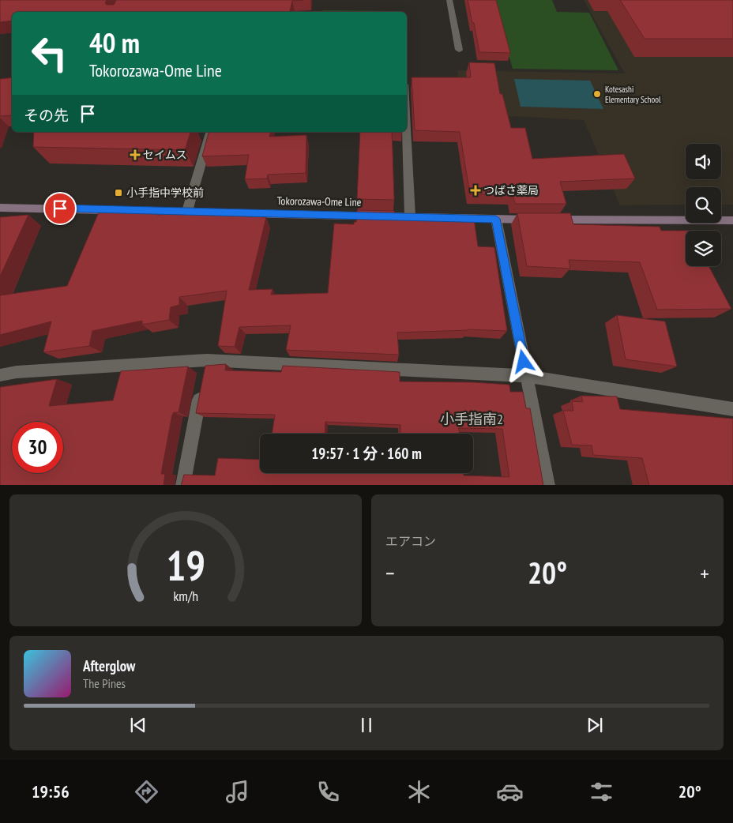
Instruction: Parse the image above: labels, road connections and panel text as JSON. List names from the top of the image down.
{
  "streets": {
    "main road": ["Tokorozawa-Ome Line"]
  },
  "districts": ["小手指南2"],
  "places": {
    "other": ["Kotesashi Elementary School"],
    "health": ["セイムス", "つばさ薬局"],
    "transit": ["小手指中学校前"]
  },
  "page": {
    "turn": ["40 m", "Tokorozawa-Ome Line"],
    "then": "その先",
    "limit": "30",
    "trip": "19:57 · 1 分 · 160 m",
    "tile": "エアコン",
    "heat": ["−", "20°", "+"],
    "song": ["Afterglow", "The Pines"],
    "tabs": ["19:56", "20°"],
    "gauge": ["19", "km/h"]
  }
}
